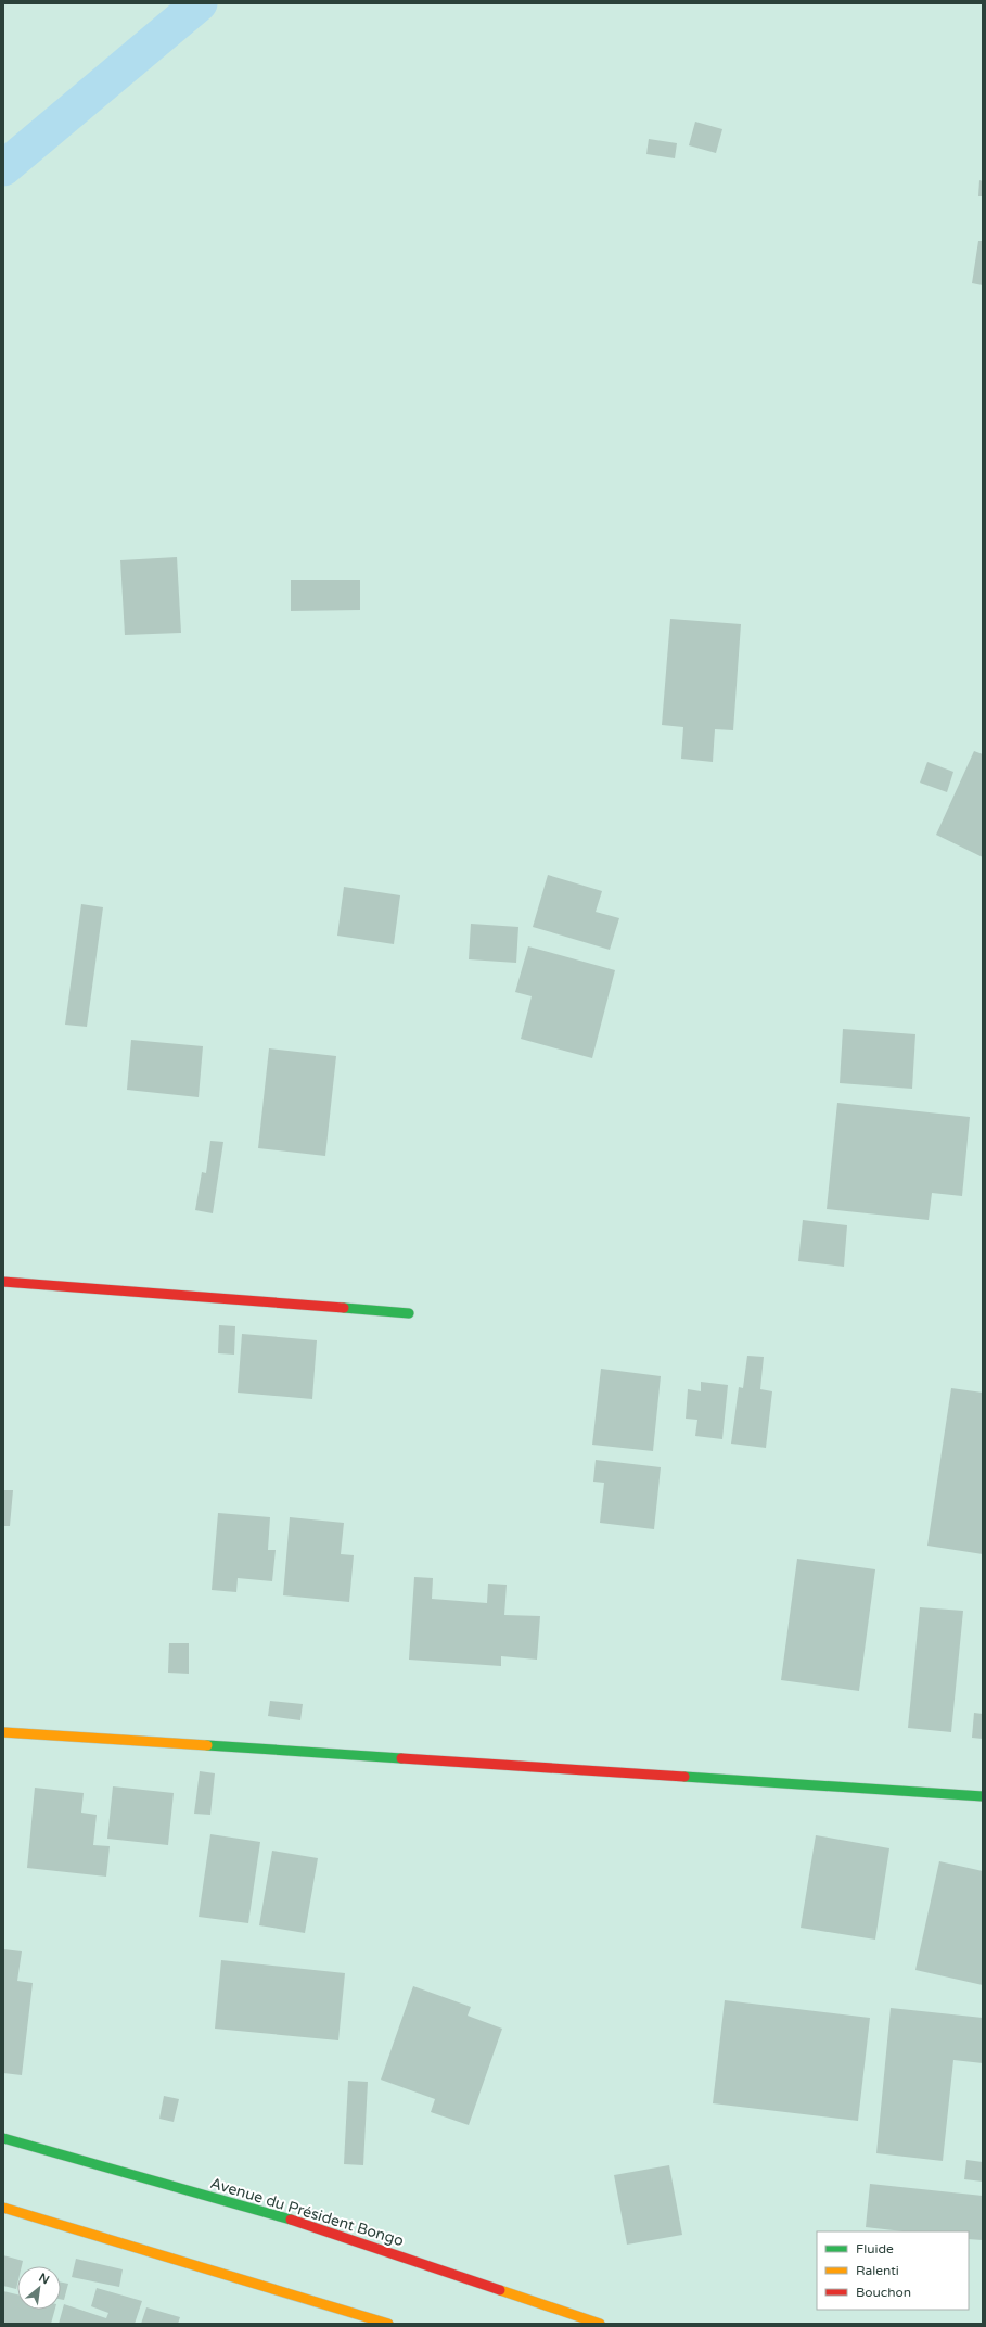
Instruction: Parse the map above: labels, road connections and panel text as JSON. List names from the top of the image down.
{
  "streets": {
    "street": ["Avenue du Président Bongo"]
  },
  "legend": ["Fluide", "Ralenti", "Bouchon"],
  "north": "top right"
}
